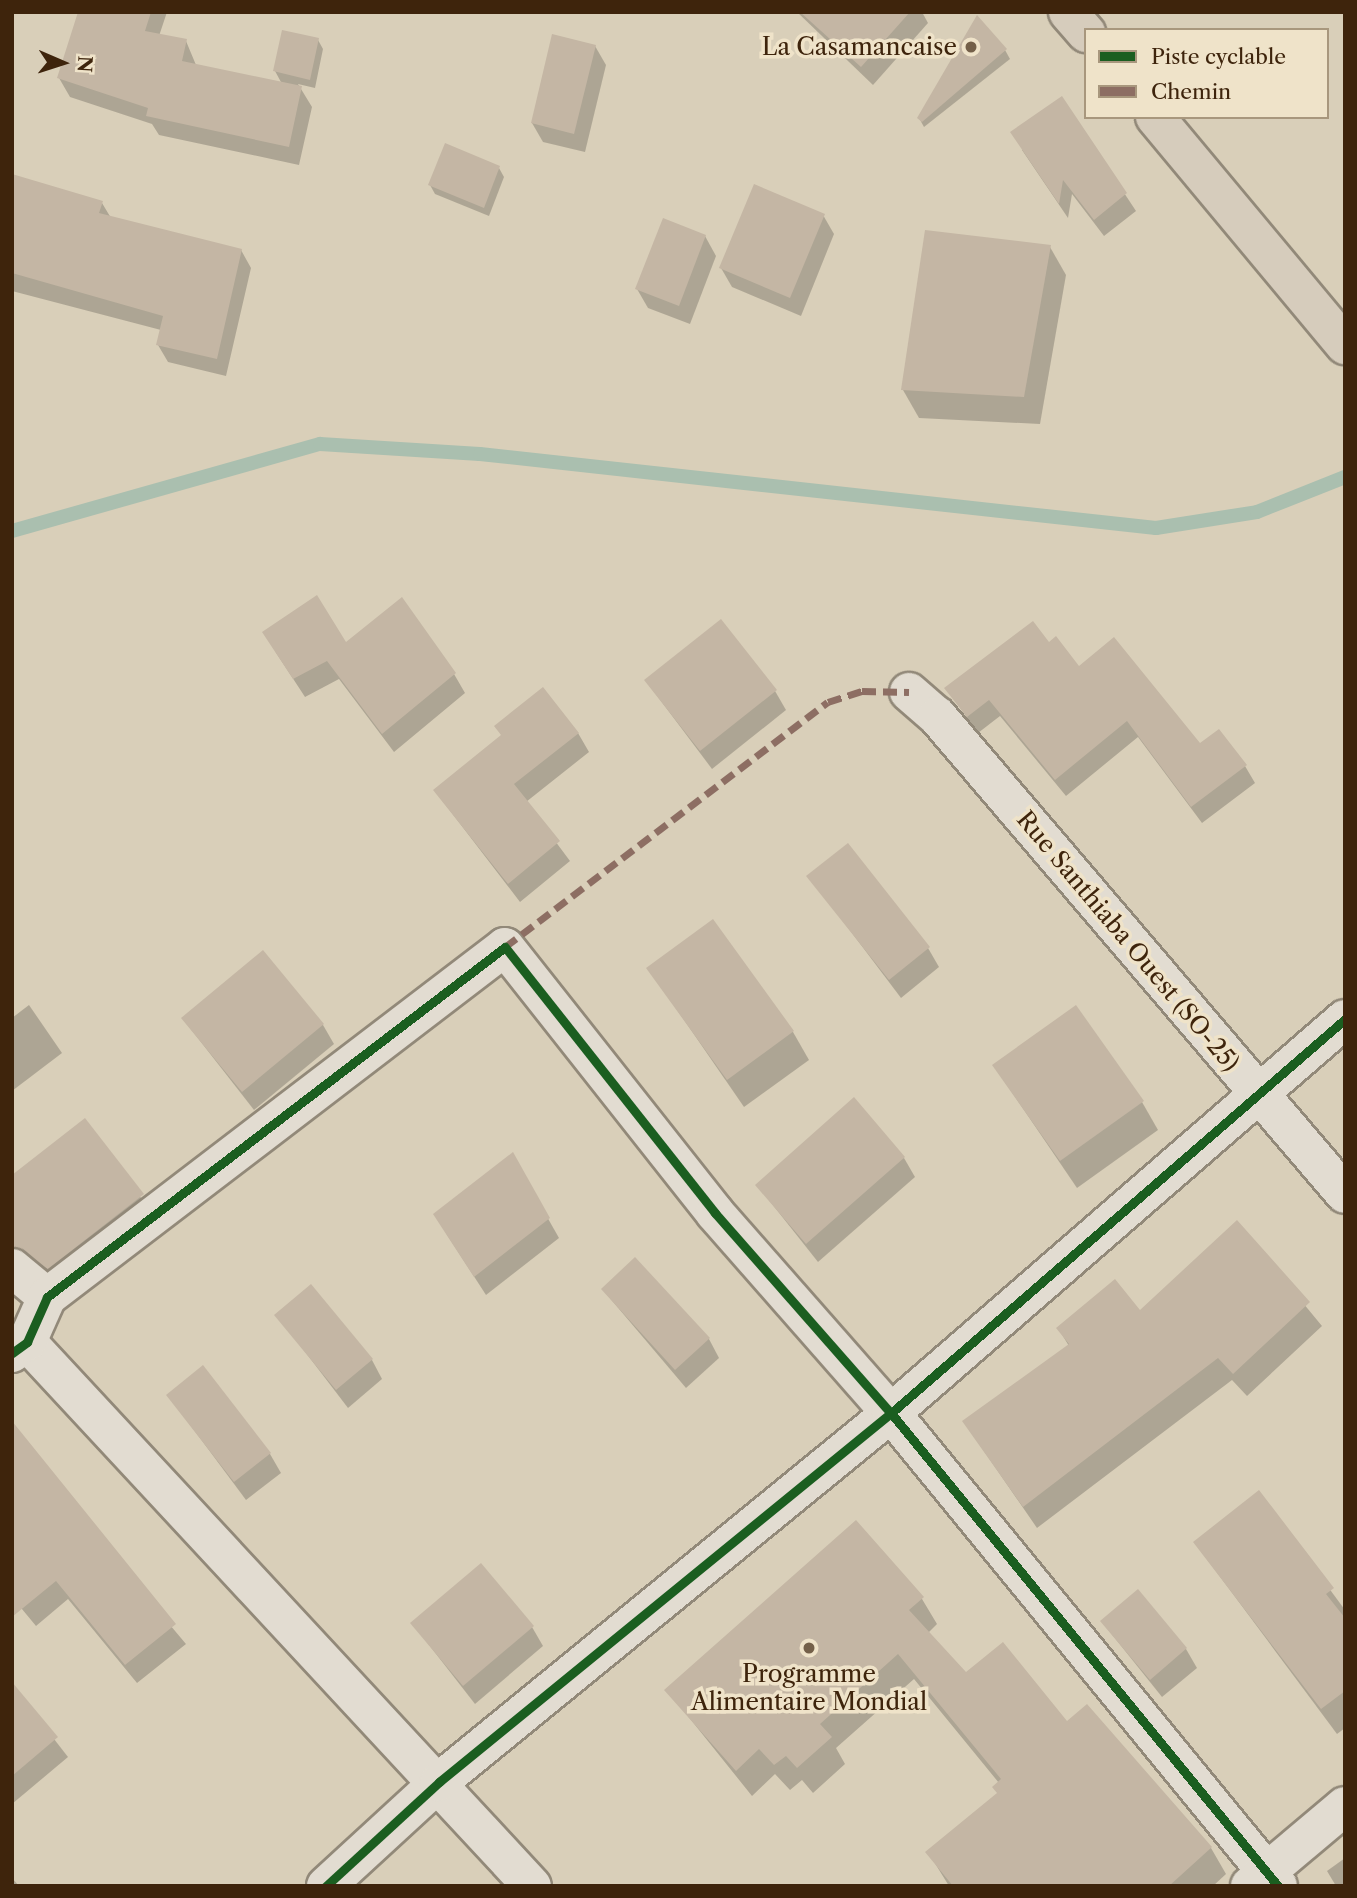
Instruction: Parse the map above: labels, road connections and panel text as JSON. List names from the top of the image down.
{
  "streets": {
    "street": ["Rue Santhiaba Ouest (SO-25)"]
  },
  "places": ["La Casamancaise", "Programme Alimentaire Mondial"],
  "legend": ["Piste cyclable", "Chemin"],
  "north": "right"
}
